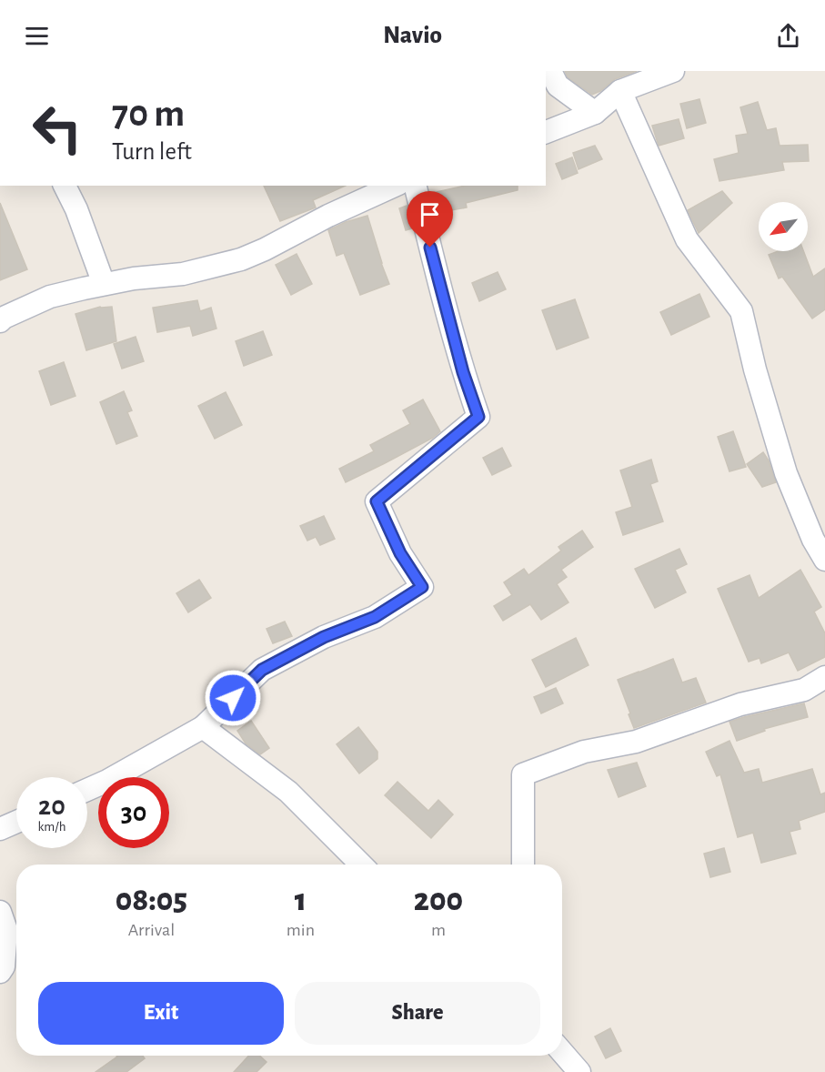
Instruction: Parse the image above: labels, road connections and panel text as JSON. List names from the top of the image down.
{
  "north": "bottom left",
  "page": {
    "header": "Navio",
    "turn": ["70 m", "Turn left"],
    "speed": "20 km/h",
    "limit": "30",
    "eta": [
      "08:05",
      "Arrival",
      "1",
      "min",
      "200",
      "m"
    ],
    "buttons": ["Exit", "Share"]
  }
}
